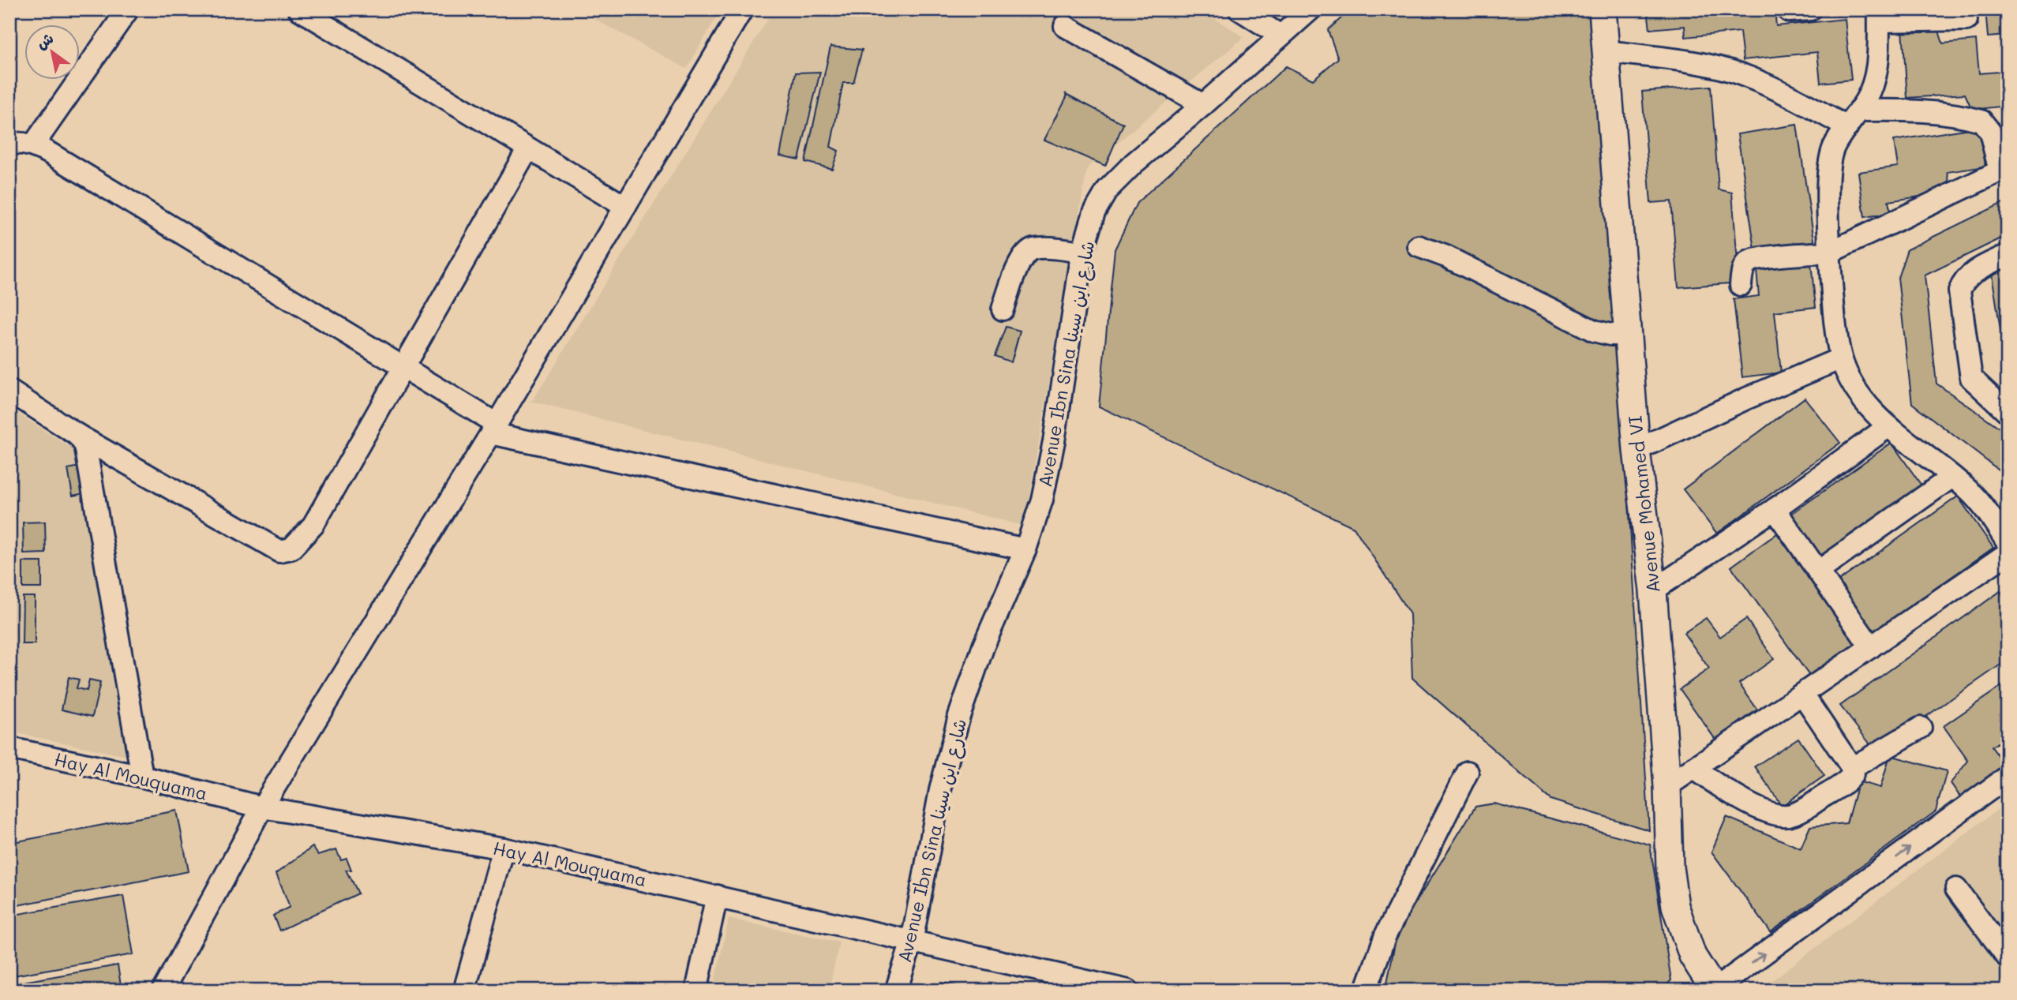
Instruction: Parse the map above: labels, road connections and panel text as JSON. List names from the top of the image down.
{
  "streets": {
    "main road": ["Avenue Mohamed VI"],
    "street": ["Avenue Ibn Sina شارع ابن سينا", "Hay Al Mouquama"]
  },
  "crossings": [
    ["Avenue Ibn Sina شارع ابن سينا", "Hay Al Mouquama"]
  ],
  "north": "top left"
}
